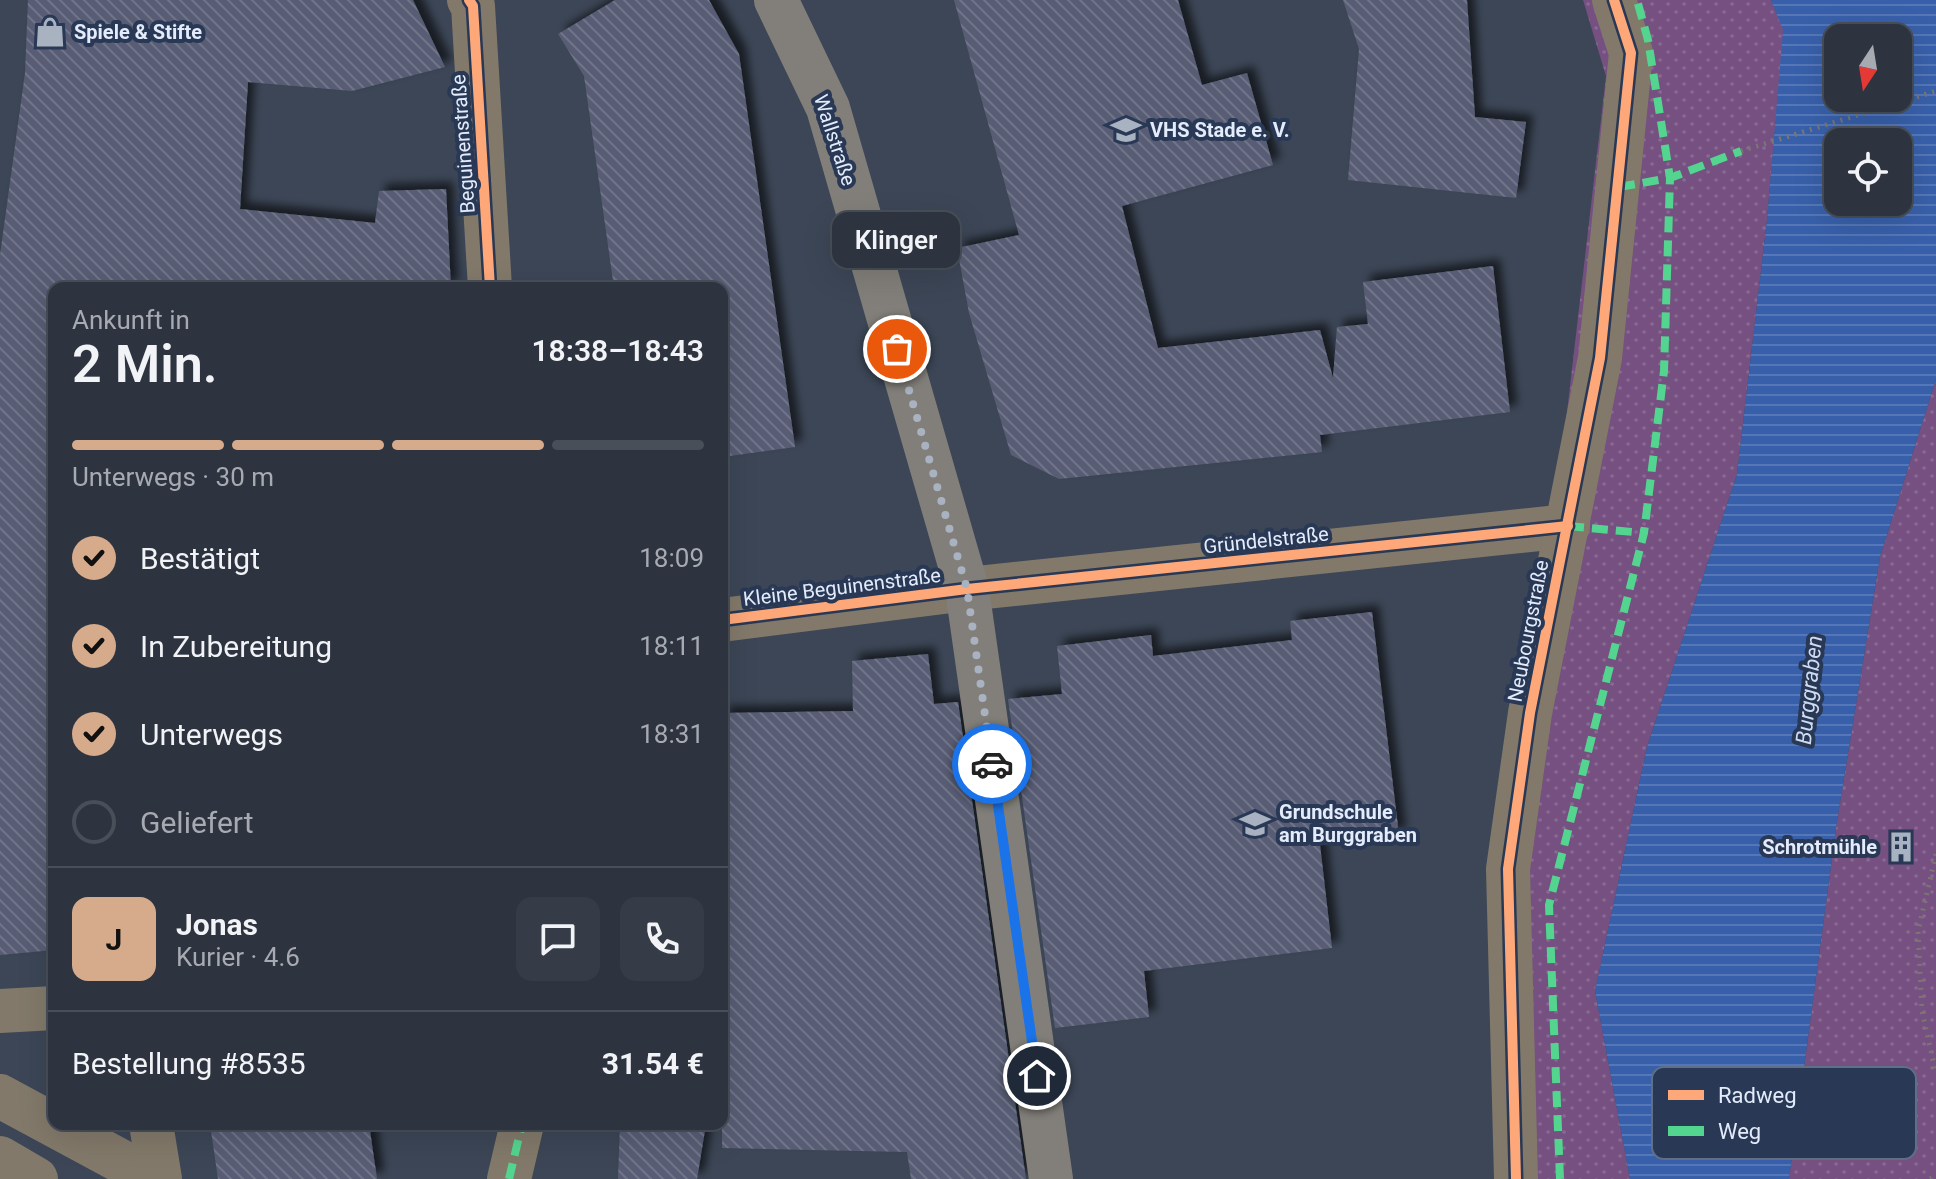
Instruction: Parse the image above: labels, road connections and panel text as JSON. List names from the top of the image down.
{
  "streets": {
    "main road": ["Wallstraße"],
    "street": [
      "Beguinenstraße",
      "Gründelstraße",
      "Kleine Beguinenstraße",
      "Neubourgstraße"
    ]
  },
  "crossings": [
    ["Wallstraße", "Gründelstraße"],
    ["Wallstraße", "Kleine Beguinenstraße"],
    ["Gründelstraße", "Kleine Beguinenstraße"],
    ["Gründelstraße", "Neubourgstraße"]
  ],
  "water": ["Burggraben"],
  "places": {
    "shop": ["Spiele & Stifte"],
    "school or university": ["VHS Stade e. V.", "Grundschule am Burggraben"],
    "other": ["Klinger"],
    "building": ["Schrotmühle"]
  },
  "legend": ["Radweg", "Weg"],
  "north": "bottom",
  "page": {
    "bubble": "Klinger",
    "heading": ["2 Min.", "Ankunft in", "18:38–18:43"],
    "panel": [
      "Jonas",
      "Kurier · 4.6",
      "Bestellung #8535",
      "31.54 €"
    ],
    "bar": "Unterwegs · 30 m",
    "list": [
      ["Bestätigt", "18:09"],
      ["In Zubereitung", "18:11"],
      ["Unterwegs", "18:31"],
      "Geliefert"
    ],
    "round": "J"
  }
}
